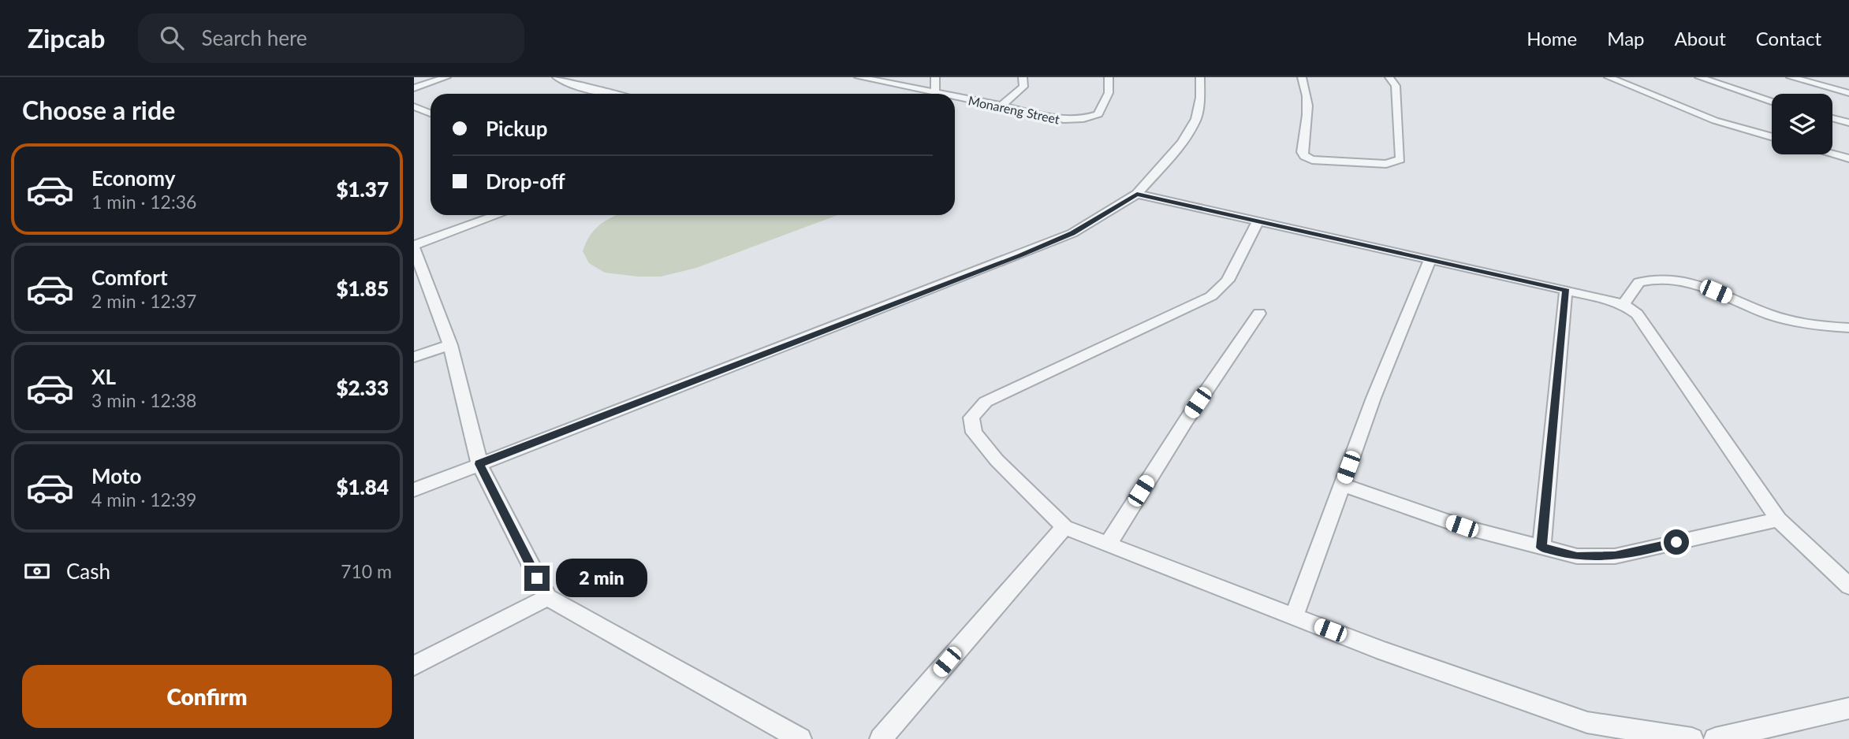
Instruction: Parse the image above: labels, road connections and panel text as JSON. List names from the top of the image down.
{
  "streets": {
    "street": ["Monareng Street"]
  },
  "page": {
    "header": "Zipcab",
    "search": "Search here",
    "nav": [
      "Home",
      "Map",
      "About",
      "Contact"
    ],
    "heading": "Choose a ride",
    "banner": ["Pickup", "Drop-off"],
    "list": [
      {
        "name": "Economy",
        "note": "1 min · 12:36",
        "value": "$1.37"
      },
      {
        "name": "Comfort",
        "note": "2 min · 12:37",
        "value": "$1.85"
      },
      {
        "name": "XL",
        "note": "3 min · 12:38",
        "value": "$2.33"
      },
      {
        "name": "Moto",
        "note": "4 min · 12:39",
        "value": "$1.84"
      }
    ],
    "pay": ["Cash", "710 m"],
    "bubble": "2 min",
    "buttons": "Confirm"
  }
}
